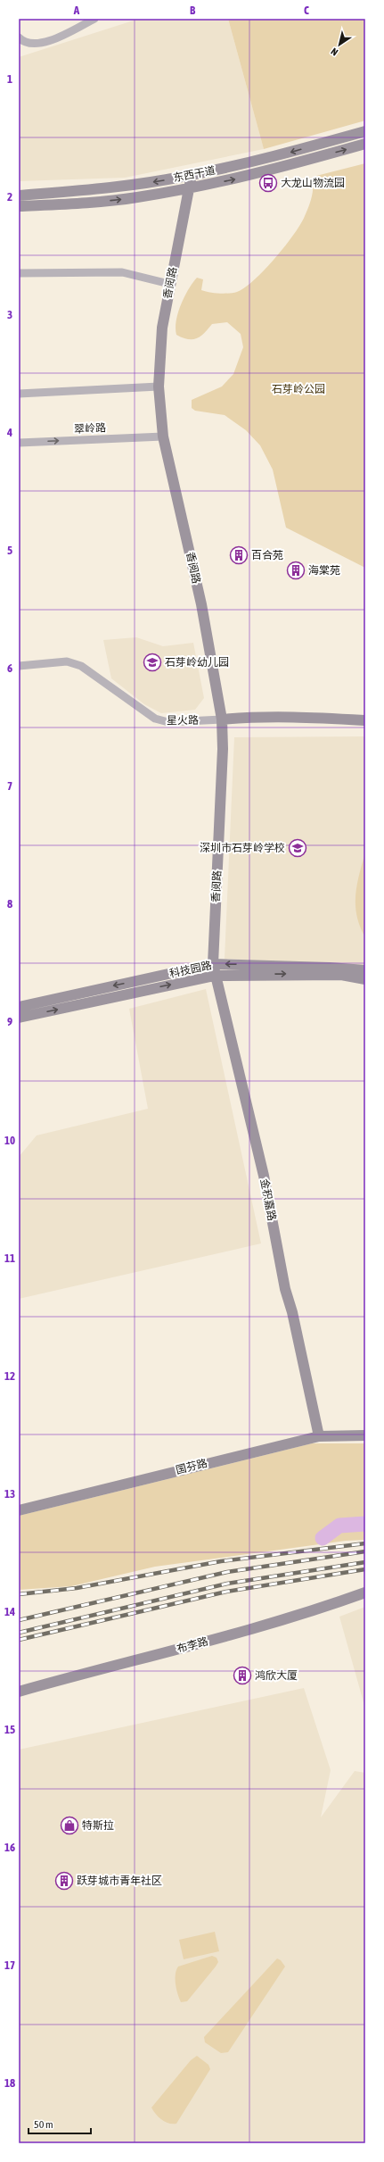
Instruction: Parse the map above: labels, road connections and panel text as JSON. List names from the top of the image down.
{
  "streets": {
    "main road": [
      "东西干道",
      "香阅路",
      "星火路",
      "科技园路",
      "金积嘉路",
      "国芬路",
      "布李路"
    ],
    "street": ["翠岭路"]
  },
  "crossings": [
    ["东西干道", "香阅路"],
    ["香阅路", "翠岭路"],
    ["香阅路", "星火路"],
    ["香阅路", "科技园路"],
    ["香阅路", "金积嘉路"],
    ["科技园路", "金积嘉路"],
    ["金积嘉路", "国芬路"]
  ],
  "parks": ["石芽岭公园"],
  "places": {
    "bus stop": ["大龙山物流园"],
    "building": [
      "百合苑",
      "海棠苑",
      "鸿欣大厦",
      "跃芽城市青年社区"
    ],
    "school or university": ["石芽岭幼儿园", "深圳市石芽岭学校"],
    "shop": ["特斯拉"]
  },
  "scale_bar": "50 m",
  "north": "bottom left",
  "grid": {
    "columns": ["A", "B", "C"],
    "rows": [
      "1",
      "2",
      "3",
      "4",
      "5",
      "6",
      "7",
      "8",
      "9",
      "10",
      "11",
      "12",
      "13",
      "14",
      "15",
      "16",
      "17",
      "18"
    ]
  }
}
